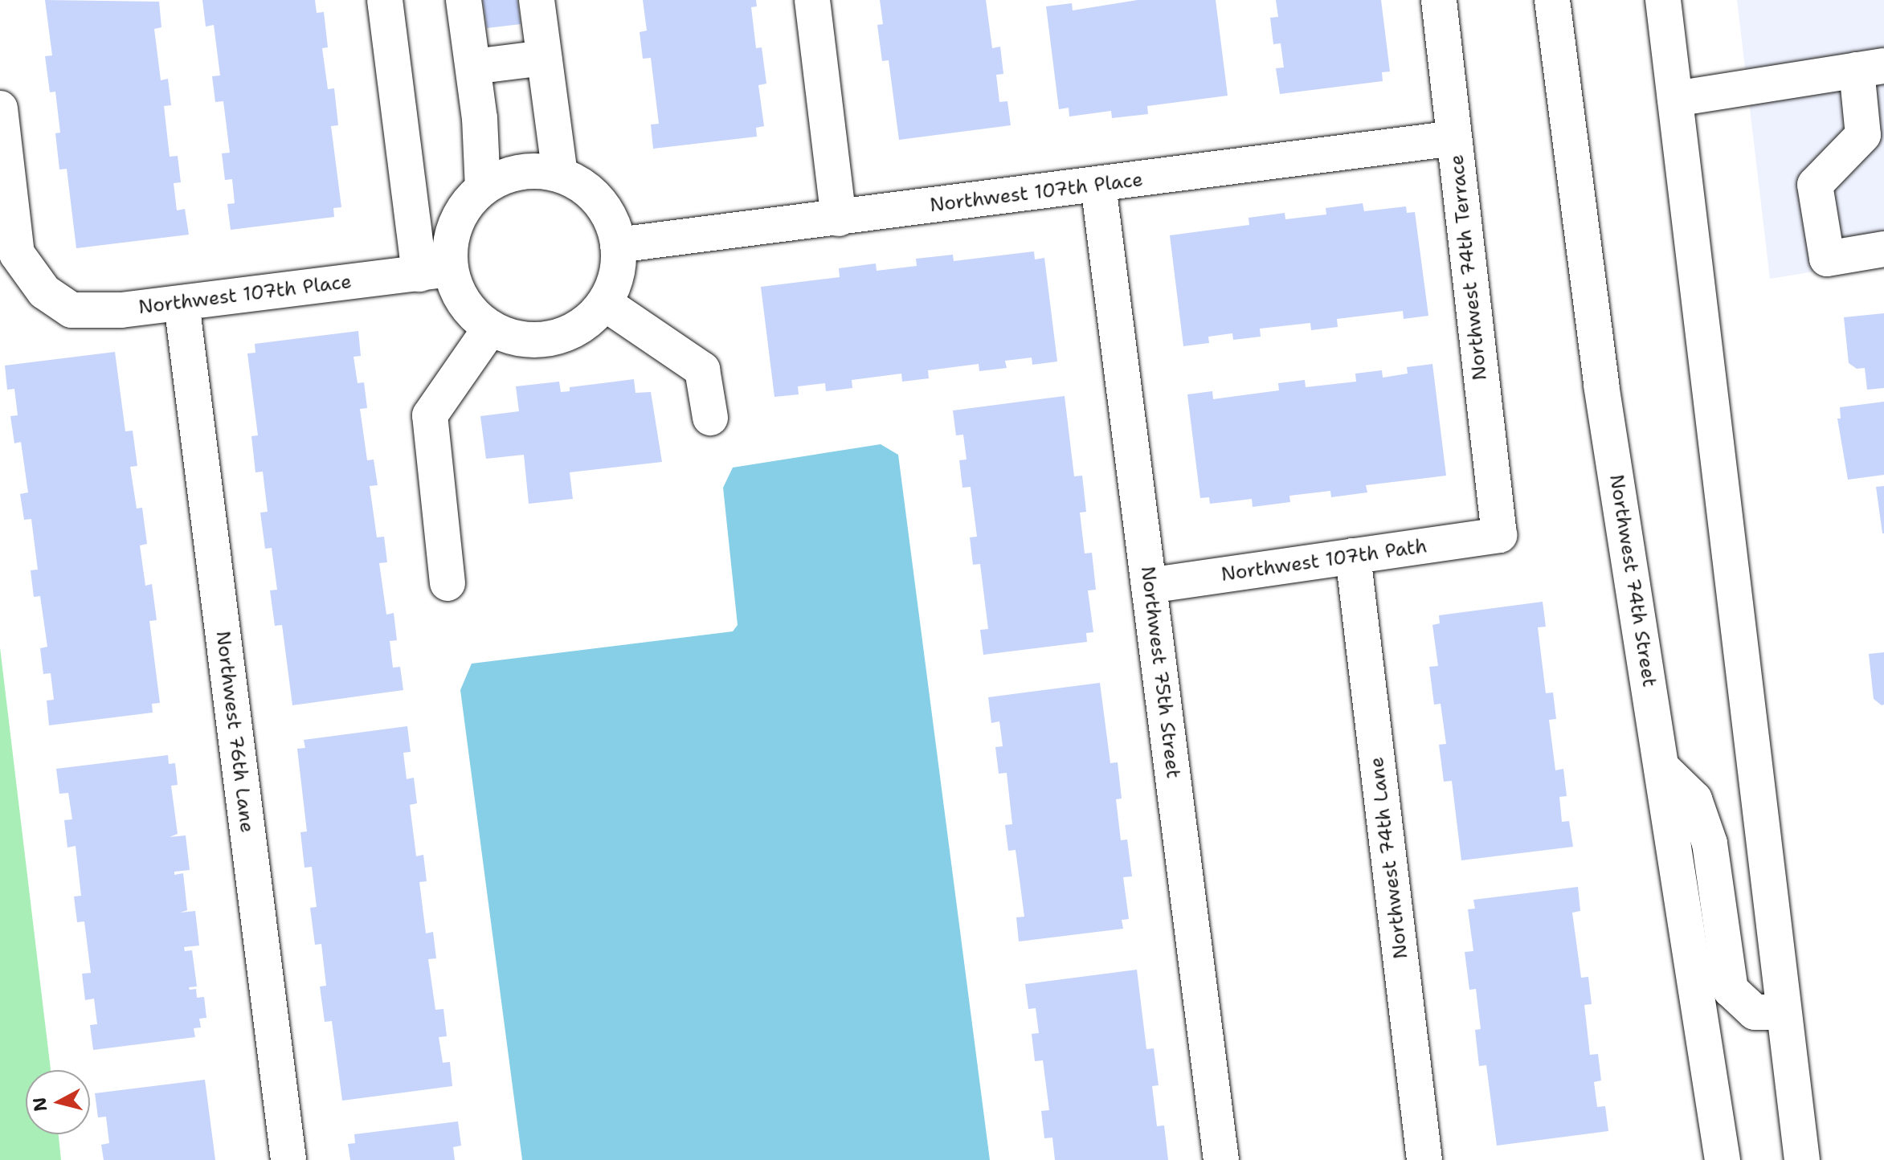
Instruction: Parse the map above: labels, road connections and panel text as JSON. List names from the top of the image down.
{
  "streets": {
    "street": [
      "Northwest 107th Place",
      "Northwest 74th Terrace",
      "Northwest 107th Path",
      "Northwest 74th Street",
      "Northwest 75th Street",
      "Northwest 76th Lane",
      "Northwest 74th Lane"
    ]
  },
  "crossings": [
    ["Northwest 107th Place", "Northwest 74th Terrace"],
    ["Northwest 107th Place", "Northwest 75th Street"],
    ["Northwest 107th Place", "Northwest 76th Lane"],
    ["Northwest 74th Terrace", "Northwest 107th Path"],
    ["Northwest 107th Path", "Northwest 75th Street"],
    ["Northwest 107th Path", "Northwest 74th Lane"]
  ],
  "north": "left"
}
